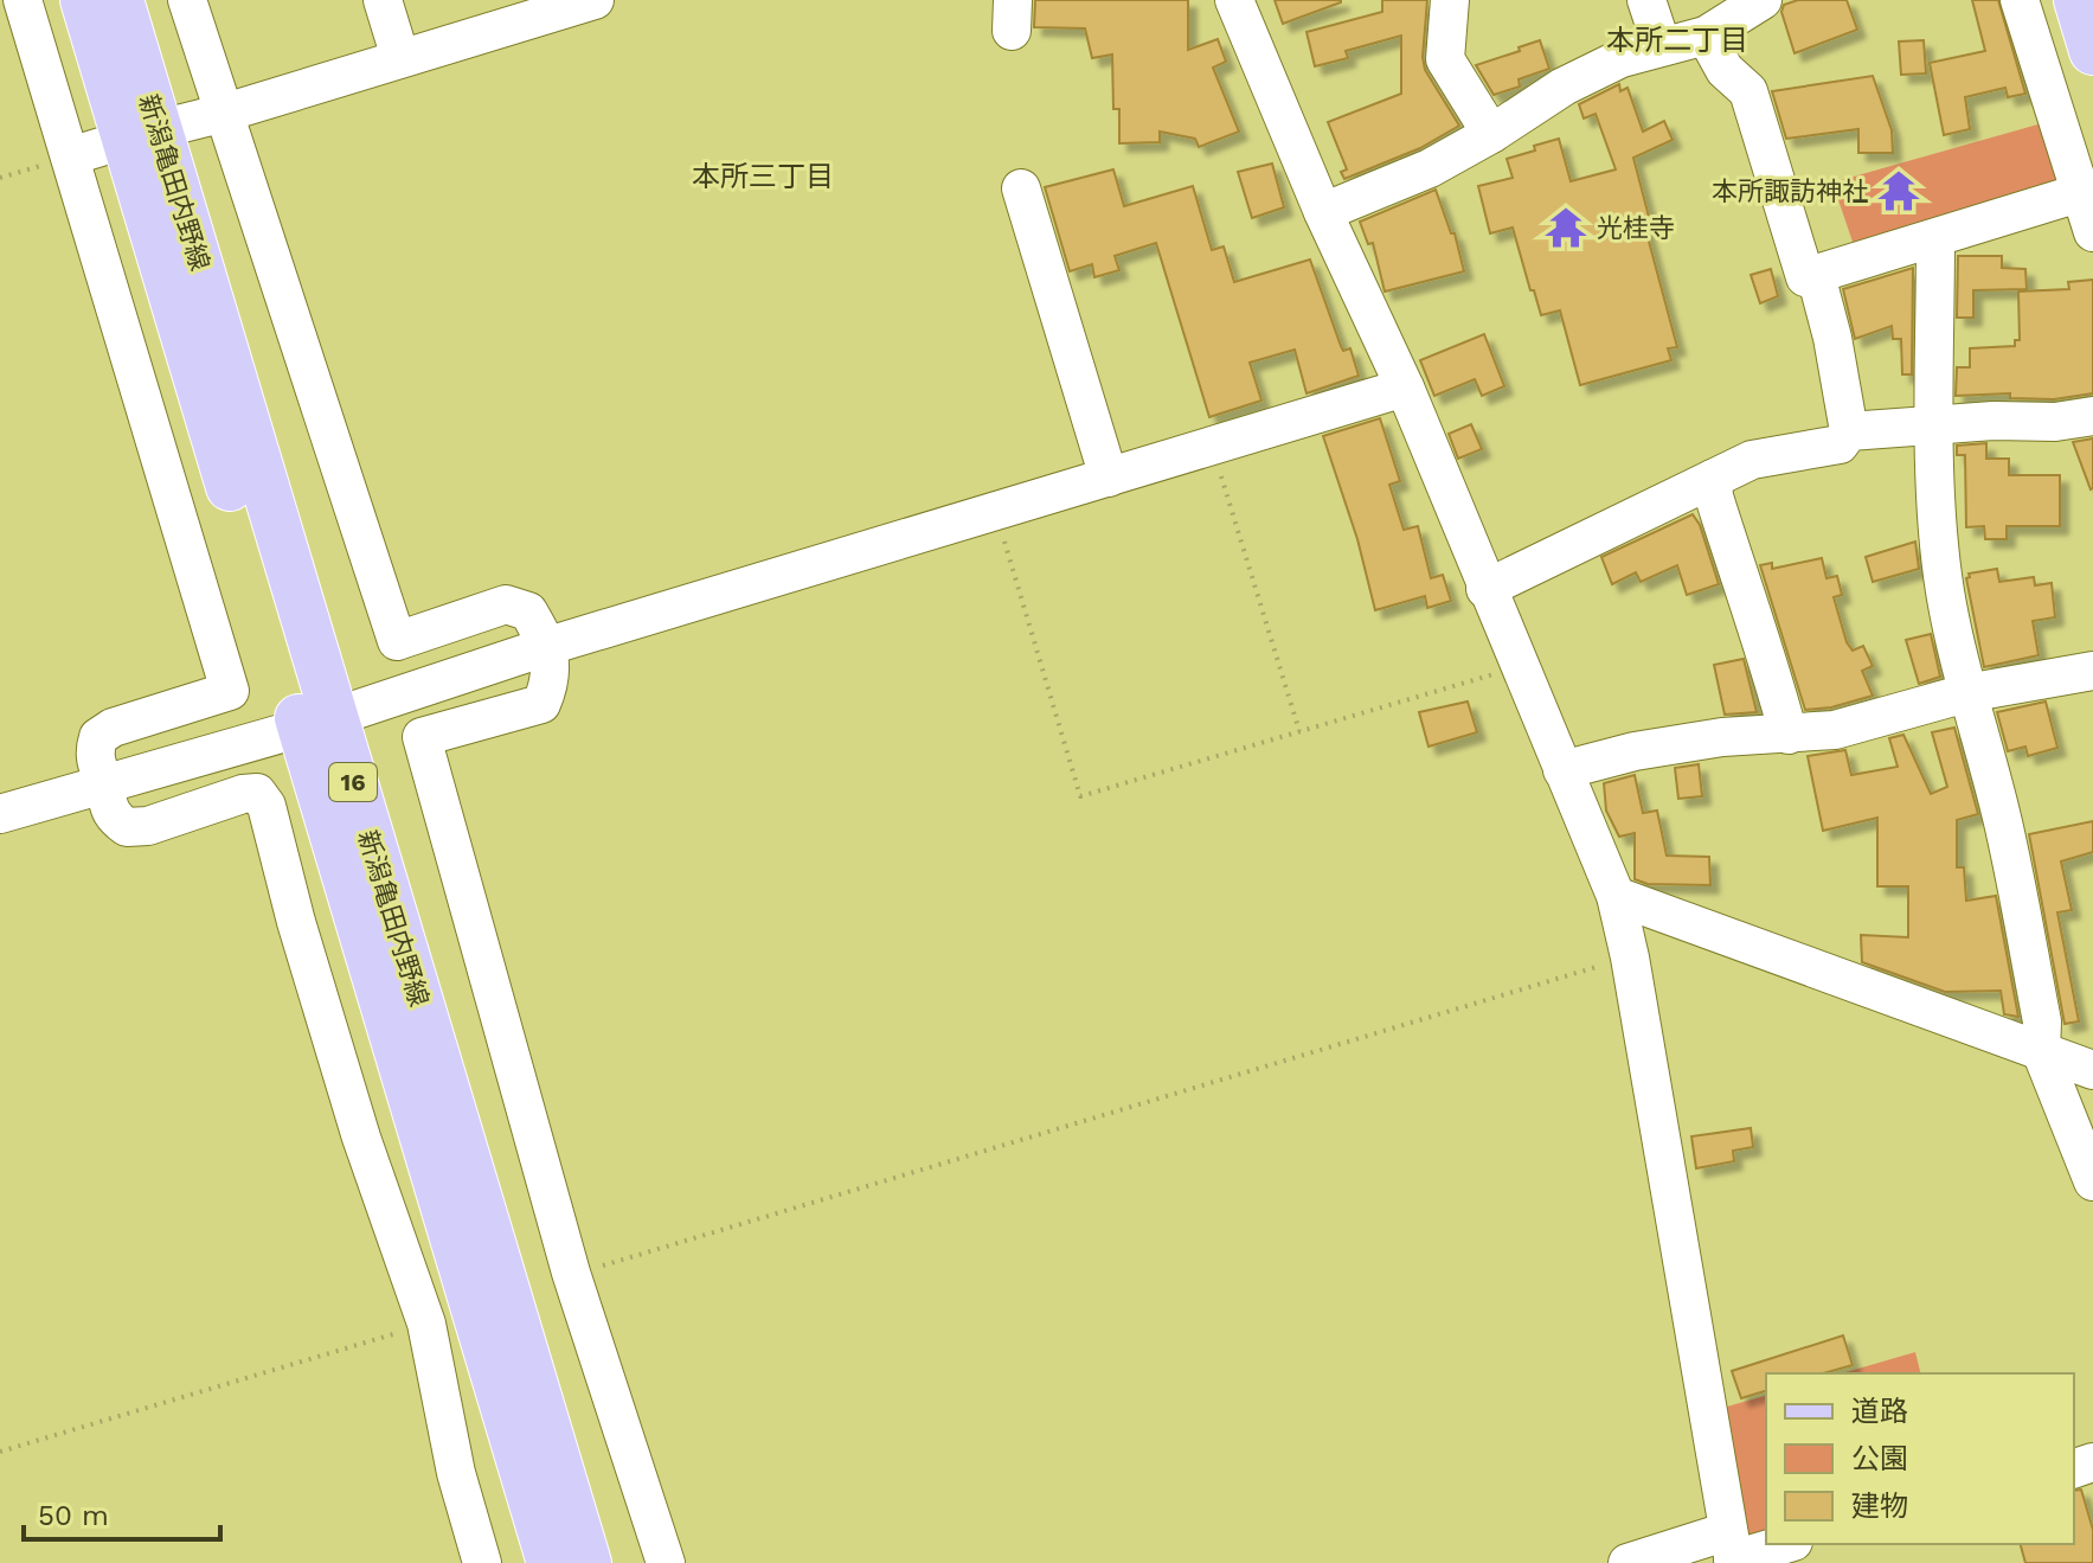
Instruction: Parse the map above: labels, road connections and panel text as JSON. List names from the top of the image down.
{
  "streets": {
    "main road": ["新潟亀田内野線", "16"]
  },
  "districts": ["本所二丁目", "本所三丁目"],
  "places": {
    "temple": ["本所諏訪神社", "光桂寺"]
  },
  "legend": ["道路", "公園", "建物"],
  "scale_bar": "50 m"
}
